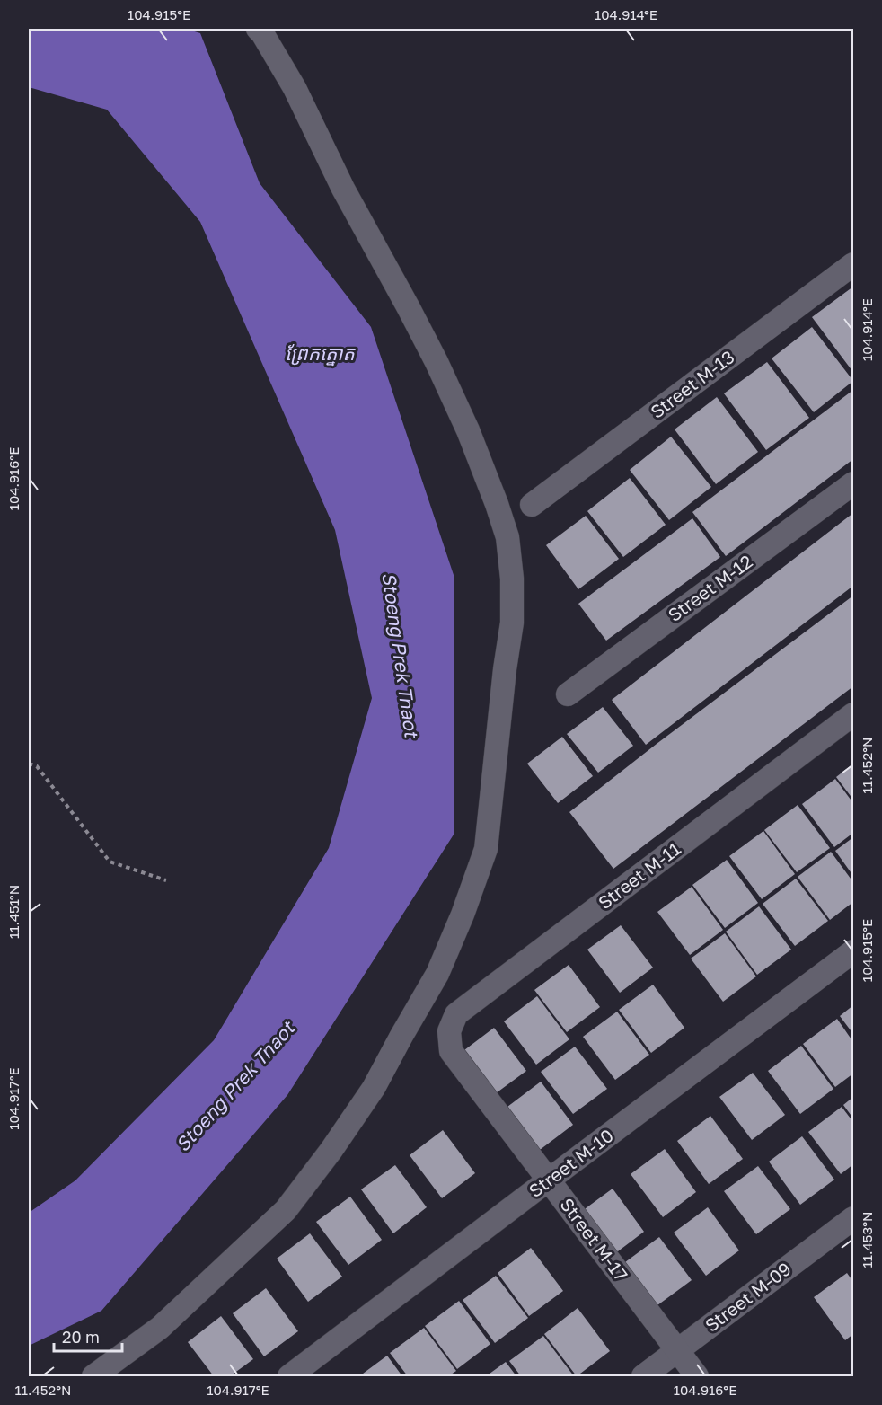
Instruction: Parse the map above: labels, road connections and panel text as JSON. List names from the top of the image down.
{
  "streets": {
    "street": [
      "Street M-13",
      "Street M-12",
      "Street M-11",
      "Street M-10",
      "Street M-17",
      "Street M-09"
    ]
  },
  "crossings": [
    ["Street M-11", "Street M-17"],
    ["Street M-10", "Street M-17"],
    ["Street M-17", "Street M-09"]
  ],
  "water": ["ព្រែកត្នោត", "Stoeng Prek Tnaot"],
  "scale_bar": "20 m",
  "coordinates": [
    "104.915°E",
    "104.914°E",
    "104.916°E",
    "11.452°N",
    "11.451°N",
    "104.917°E",
    "11.453°N"
  ]
}
